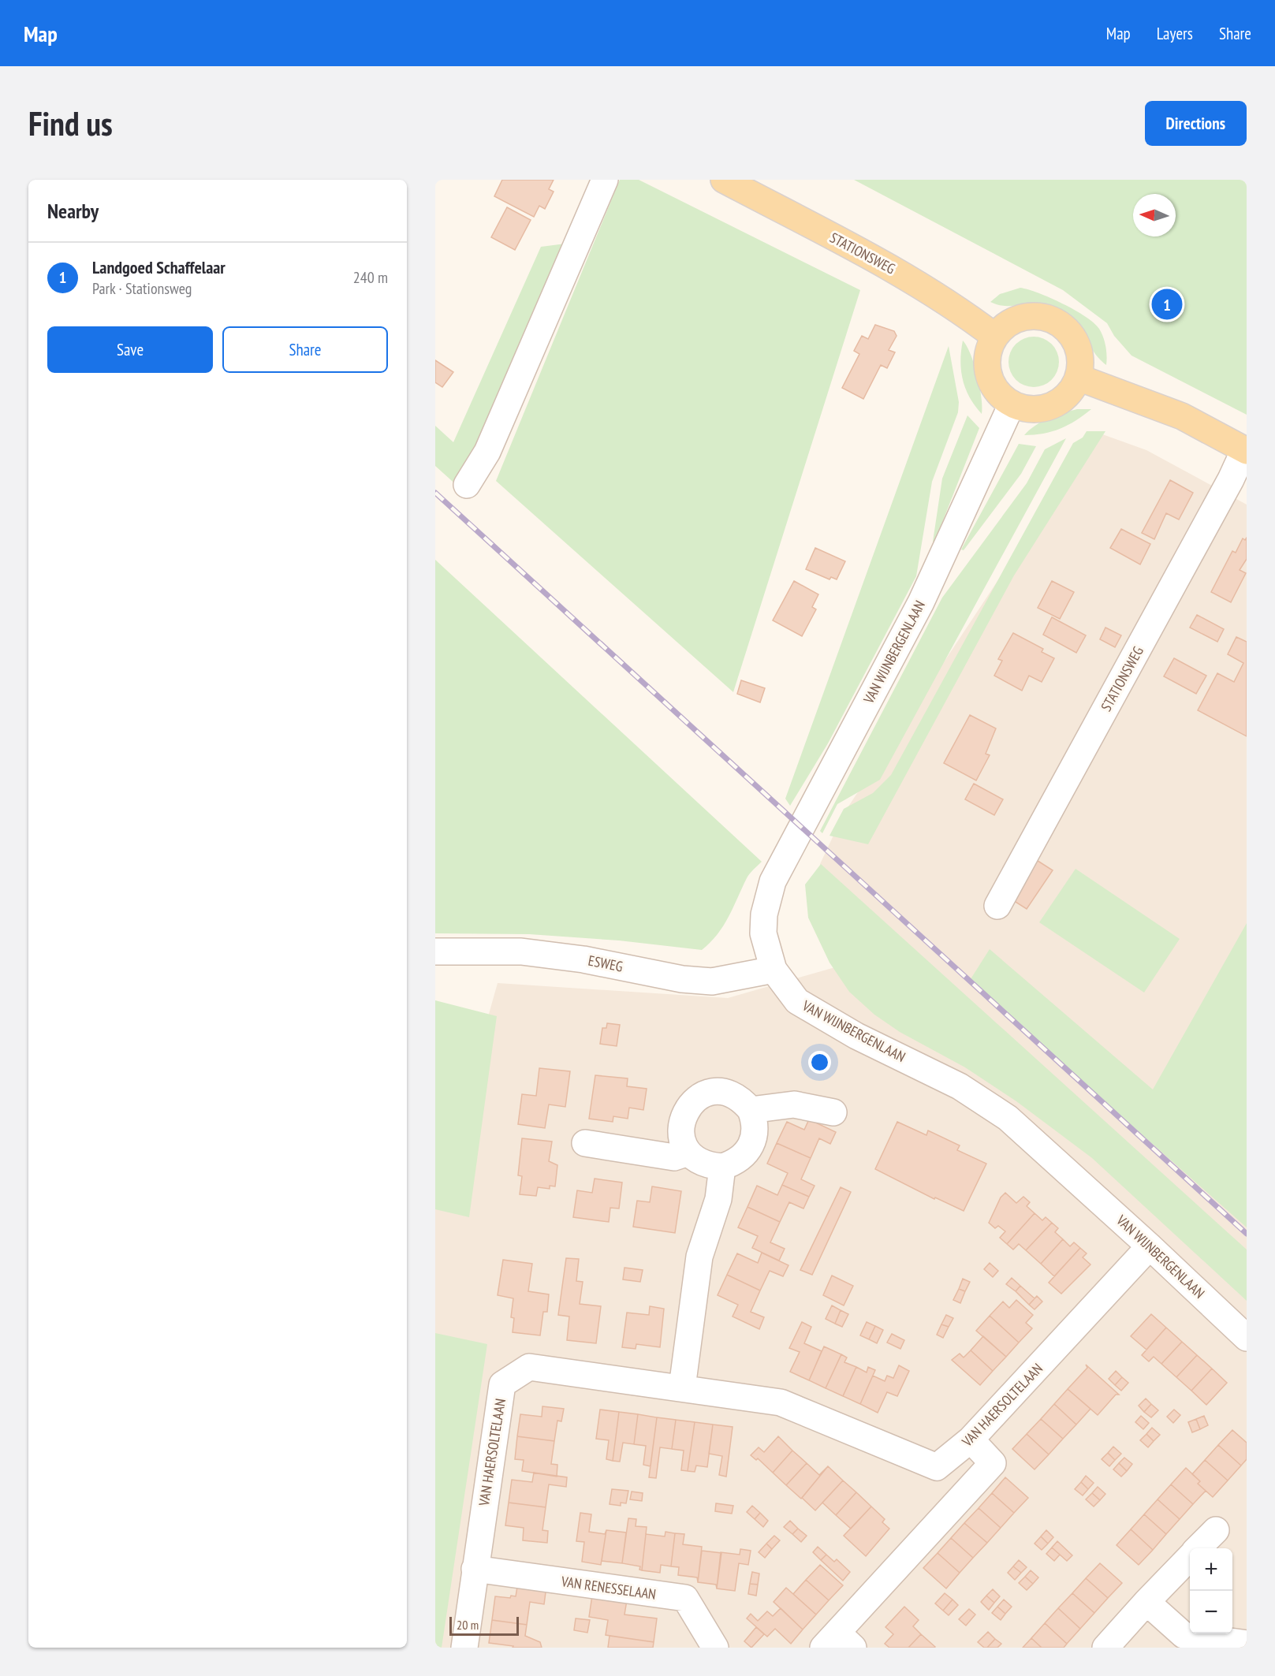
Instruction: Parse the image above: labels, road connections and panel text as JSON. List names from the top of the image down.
{
  "streets": {
    "main road": ["STATIONSWEG"],
    "street": [
      "VAN WIJNBERGENLAAN",
      "ESWEG",
      "VAN HAERSOLTELAAN",
      "VAN RENESSELAAN"
    ]
  },
  "crossings": [
    ["STATIONSWEG", "VAN WIJNBERGENLAAN"],
    ["VAN WIJNBERGENLAAN", "ESWEG"],
    ["VAN WIJNBERGENLAAN", "VAN HAERSOLTELAAN"],
    ["VAN HAERSOLTELAAN", "VAN RENESSELAAN"]
  ],
  "scale_bar": "20 m",
  "north": "left",
  "page": {
    "header": "Map",
    "nav": ["Map", "Layers", "Share"],
    "buttons": [
      "Directions",
      ["Save", "Share"]
    ],
    "title": "Find us",
    "heading": "Nearby",
    "list": [
      {
        "mark": "1",
        "name": "Landgoed Schaffelaar",
        "note": "Park · Stationsweg",
        "value": "240 m"
      }
    ],
    "pins": "1",
    "map_buttons": ["+", "−"],
    "scale": "20 m"
  }
}
